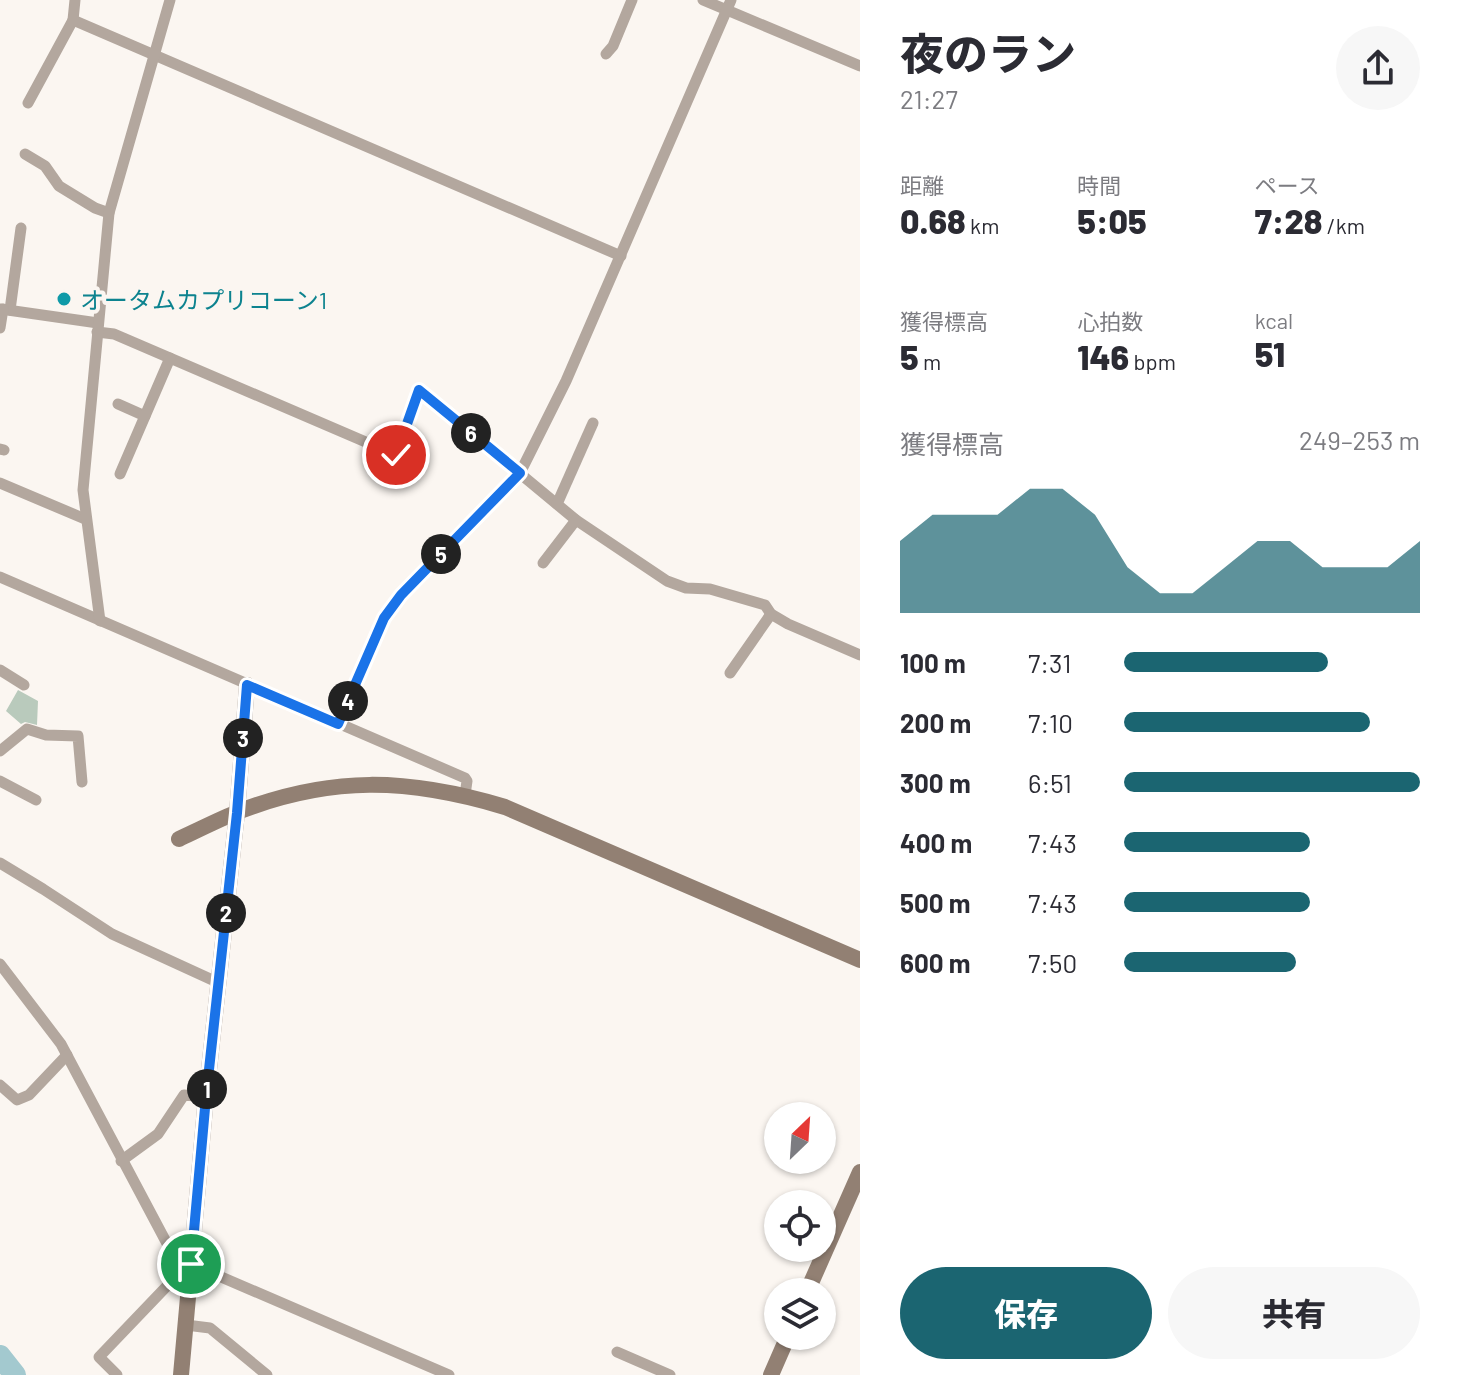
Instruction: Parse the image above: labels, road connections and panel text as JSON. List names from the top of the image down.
{
  "places": ["オータムカプリコーン1"],
  "north": "top right",
  "page": {
    "heading": ["夜のラン", "21:27"],
    "stats": [
      ["距離", "0.68 km"],
      ["時間", "5:05"],
      ["ペース", "7:28 /km"],
      ["獲得標高", "5 m"],
      ["心拍数", "146 bpm"],
      ["kcal", "51"]
    ],
    "chart": ["獲得標高", "249–253 m"],
    "pins": [
      "6",
      "5",
      "4",
      "3",
      "2",
      "1"
    ],
    "list": [
      {
        "name": "100 m",
        "note": "7:31"
      },
      {
        "name": "200 m",
        "note": "7:10"
      },
      {
        "name": "300 m",
        "note": "6:51"
      },
      {
        "name": "400 m",
        "note": "7:43"
      },
      {
        "name": "500 m",
        "note": "7:43"
      },
      {
        "name": "600 m",
        "note": "7:50"
      }
    ],
    "buttons": ["保存", "共有"]
  }
}
